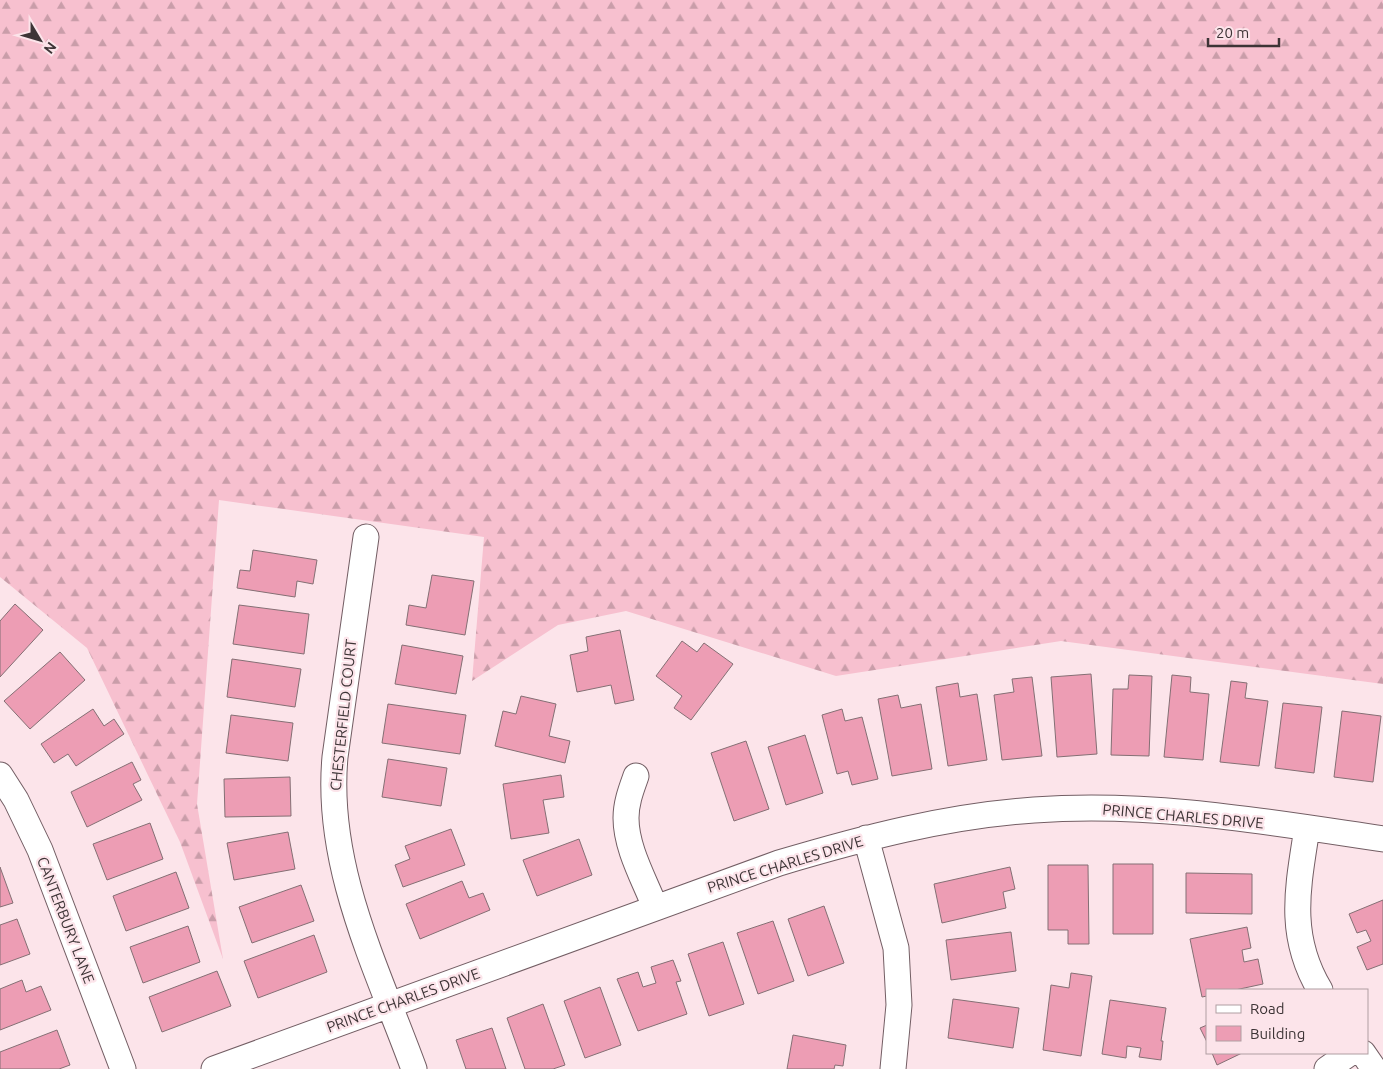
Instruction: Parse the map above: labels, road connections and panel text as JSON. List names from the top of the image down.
{
  "streets": {
    "street": ["CHESTERFIELD COURT", "PRINCE CHARLES DRIVE", "CANTERBURY LANE"]
  },
  "crossings": [
    ["CHESTERFIELD COURT", "PRINCE CHARLES DRIVE"]
  ],
  "legend": ["Road", "Building"],
  "scale_bar": "20 m",
  "north": "bottom right"
}
